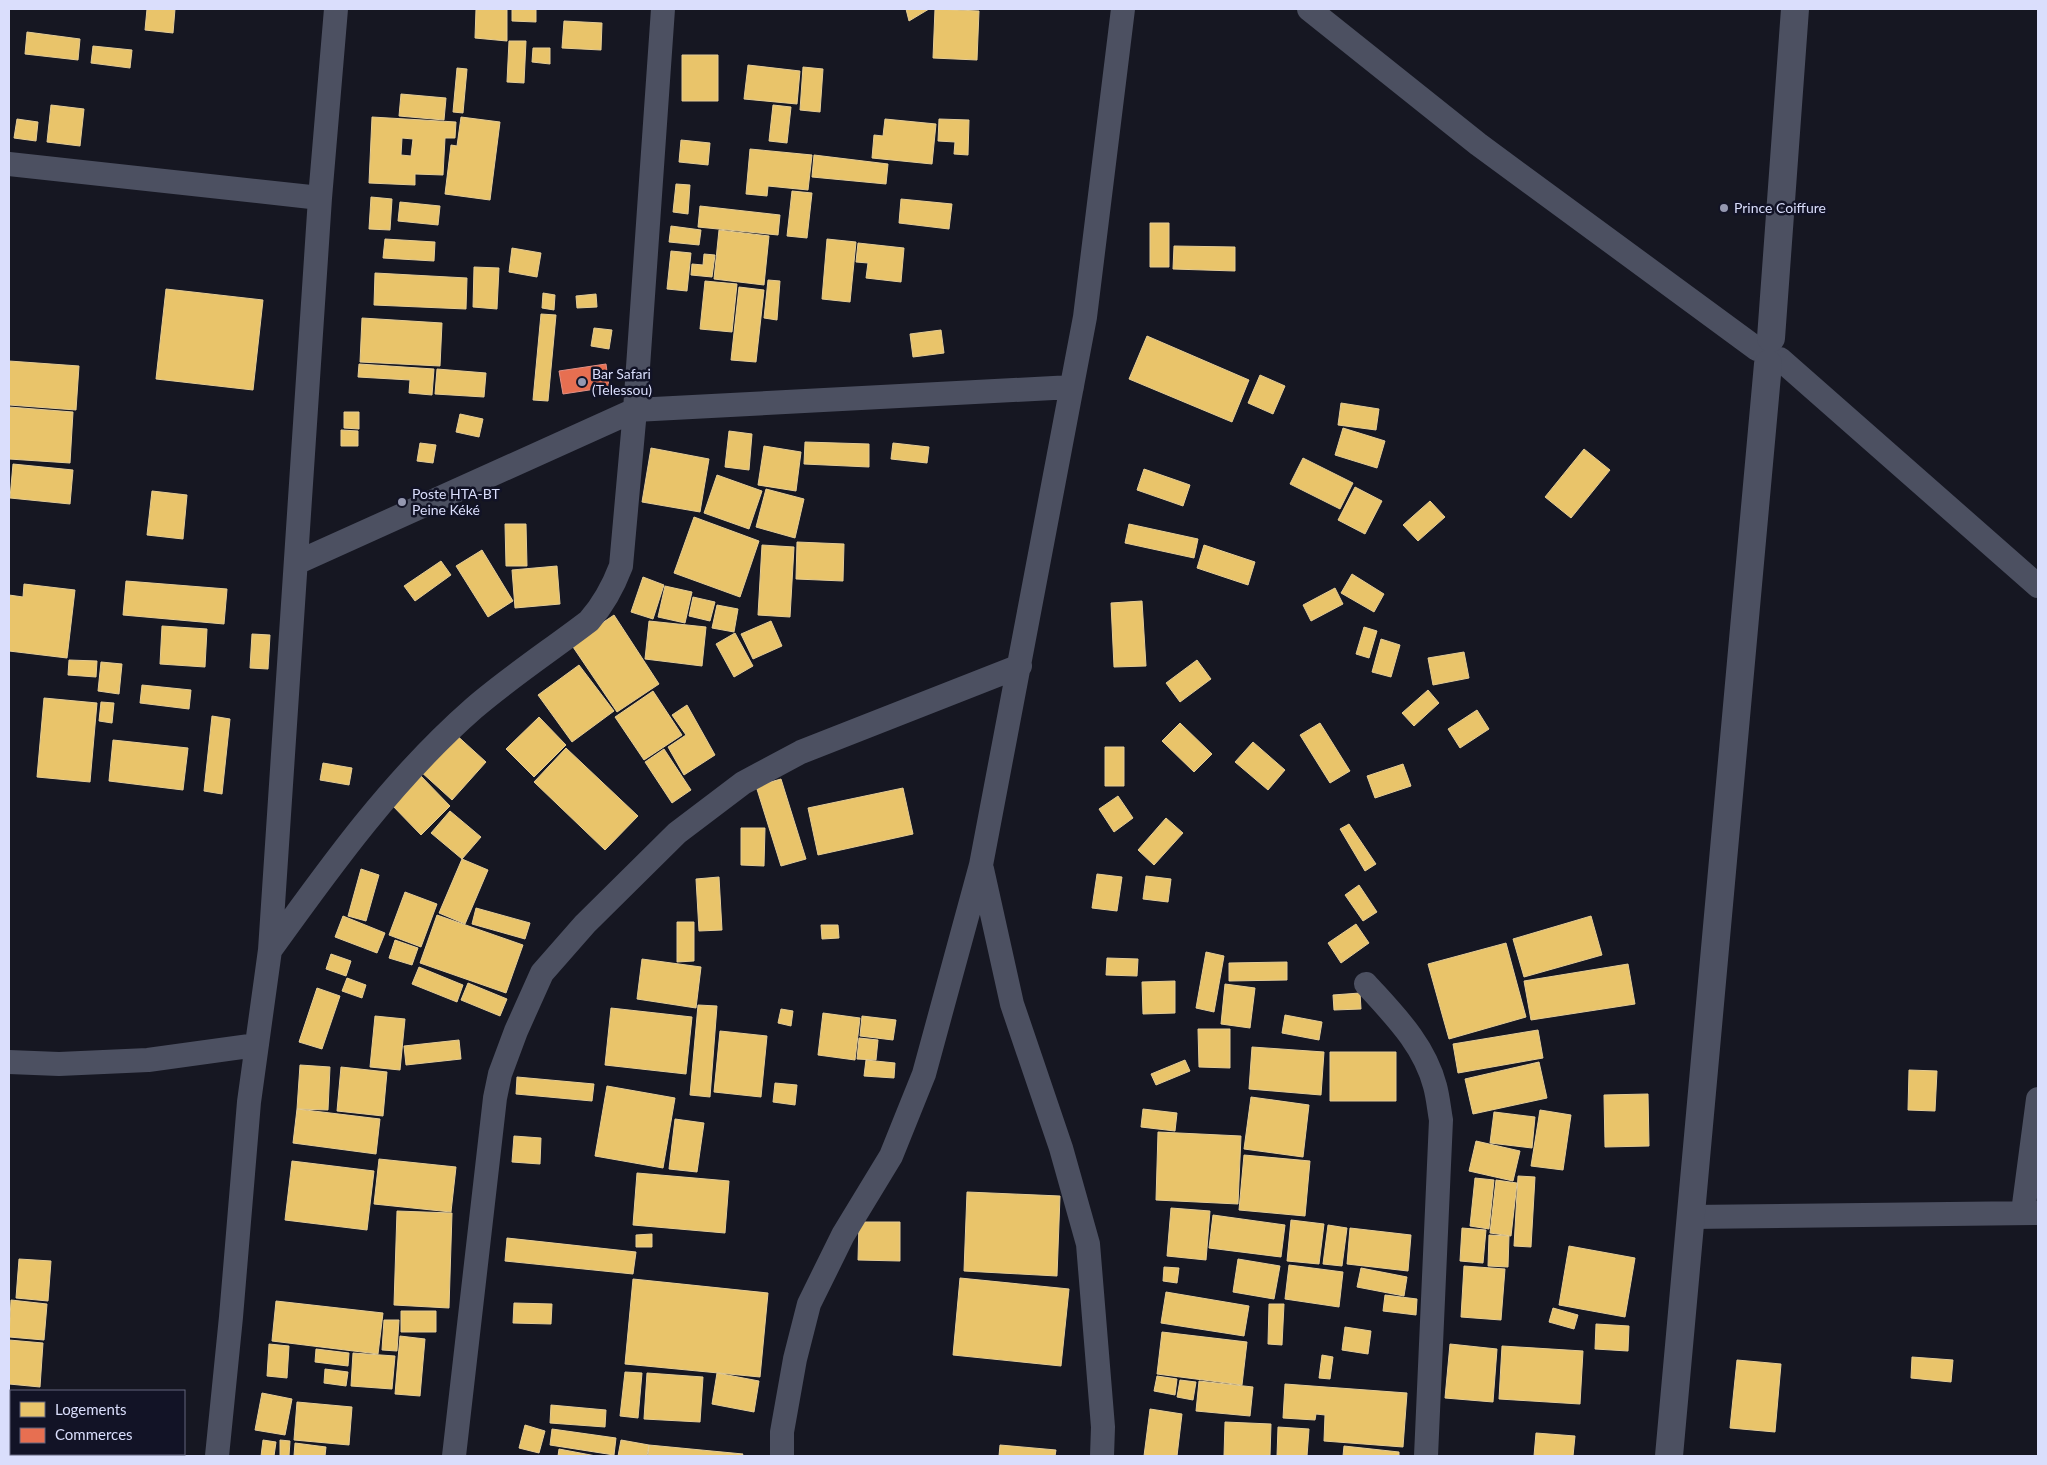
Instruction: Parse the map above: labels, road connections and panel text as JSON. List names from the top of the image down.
{
  "places": ["Prince Coiffure", "Bar Safari (Telessou)", "Poste HTA-BT Peine Kéké"],
  "legend": ["Logements", "Commerces"]
}
